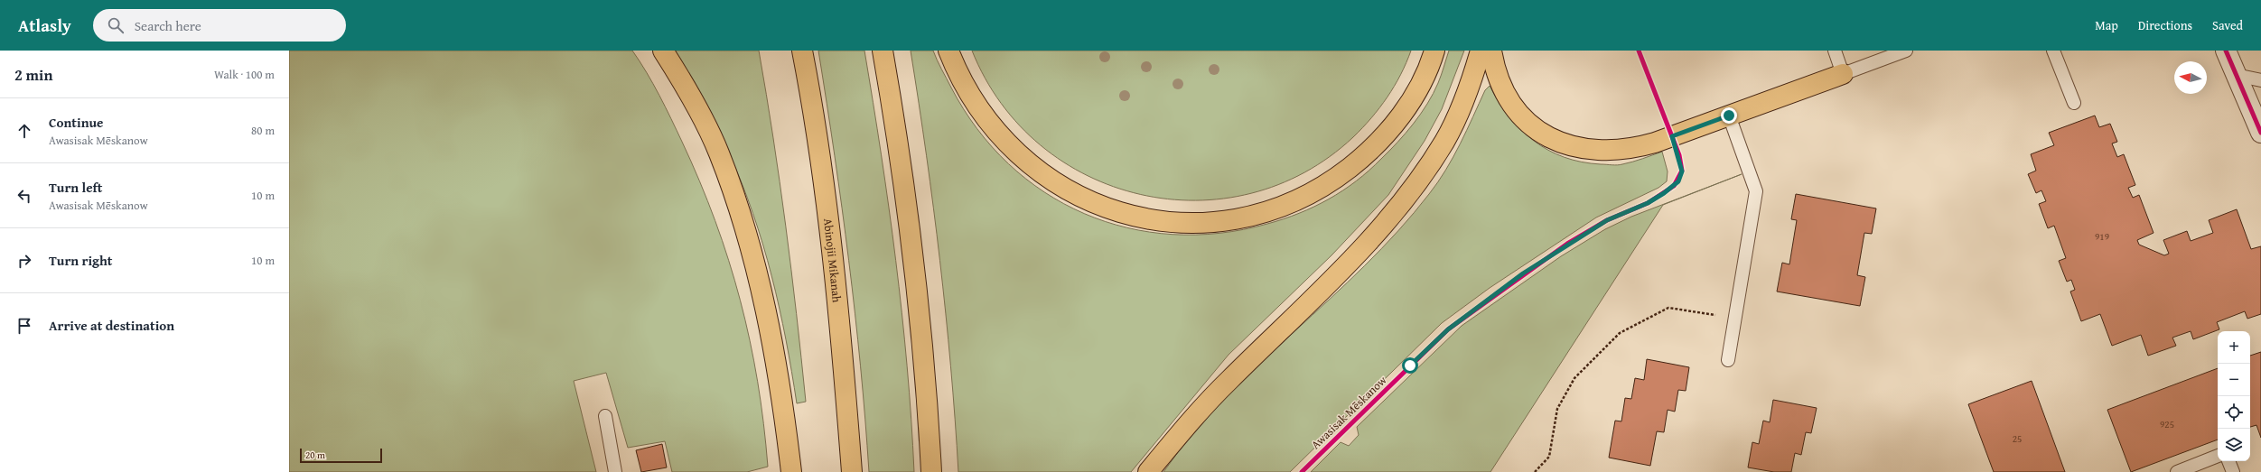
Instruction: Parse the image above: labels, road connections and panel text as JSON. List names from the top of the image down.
{
  "streets": {
    "main road": ["Abinojii Mikanah"],
    "cycle path": ["Awasisak Mēskanow"]
  },
  "house_numbers": ["919", "925", "25"],
  "scale_bar": "20 m",
  "north": "left",
  "page": {
    "header": "Atlasly",
    "search": "Search here",
    "nav": ["Map", "Directions", "Saved"],
    "heading": ["2 min", "Walk · 100 m"],
    "list": [
      ["Continue", "Awasisak Mēskanow", "80 m"],
      ["Turn left", "Awasisak Mēskanow", "10 m"],
      ["Turn right", "10 m"],
      "Arrive at destination"
    ],
    "map_buttons": ["+", "−"],
    "scale": "20 m"
  }
}
